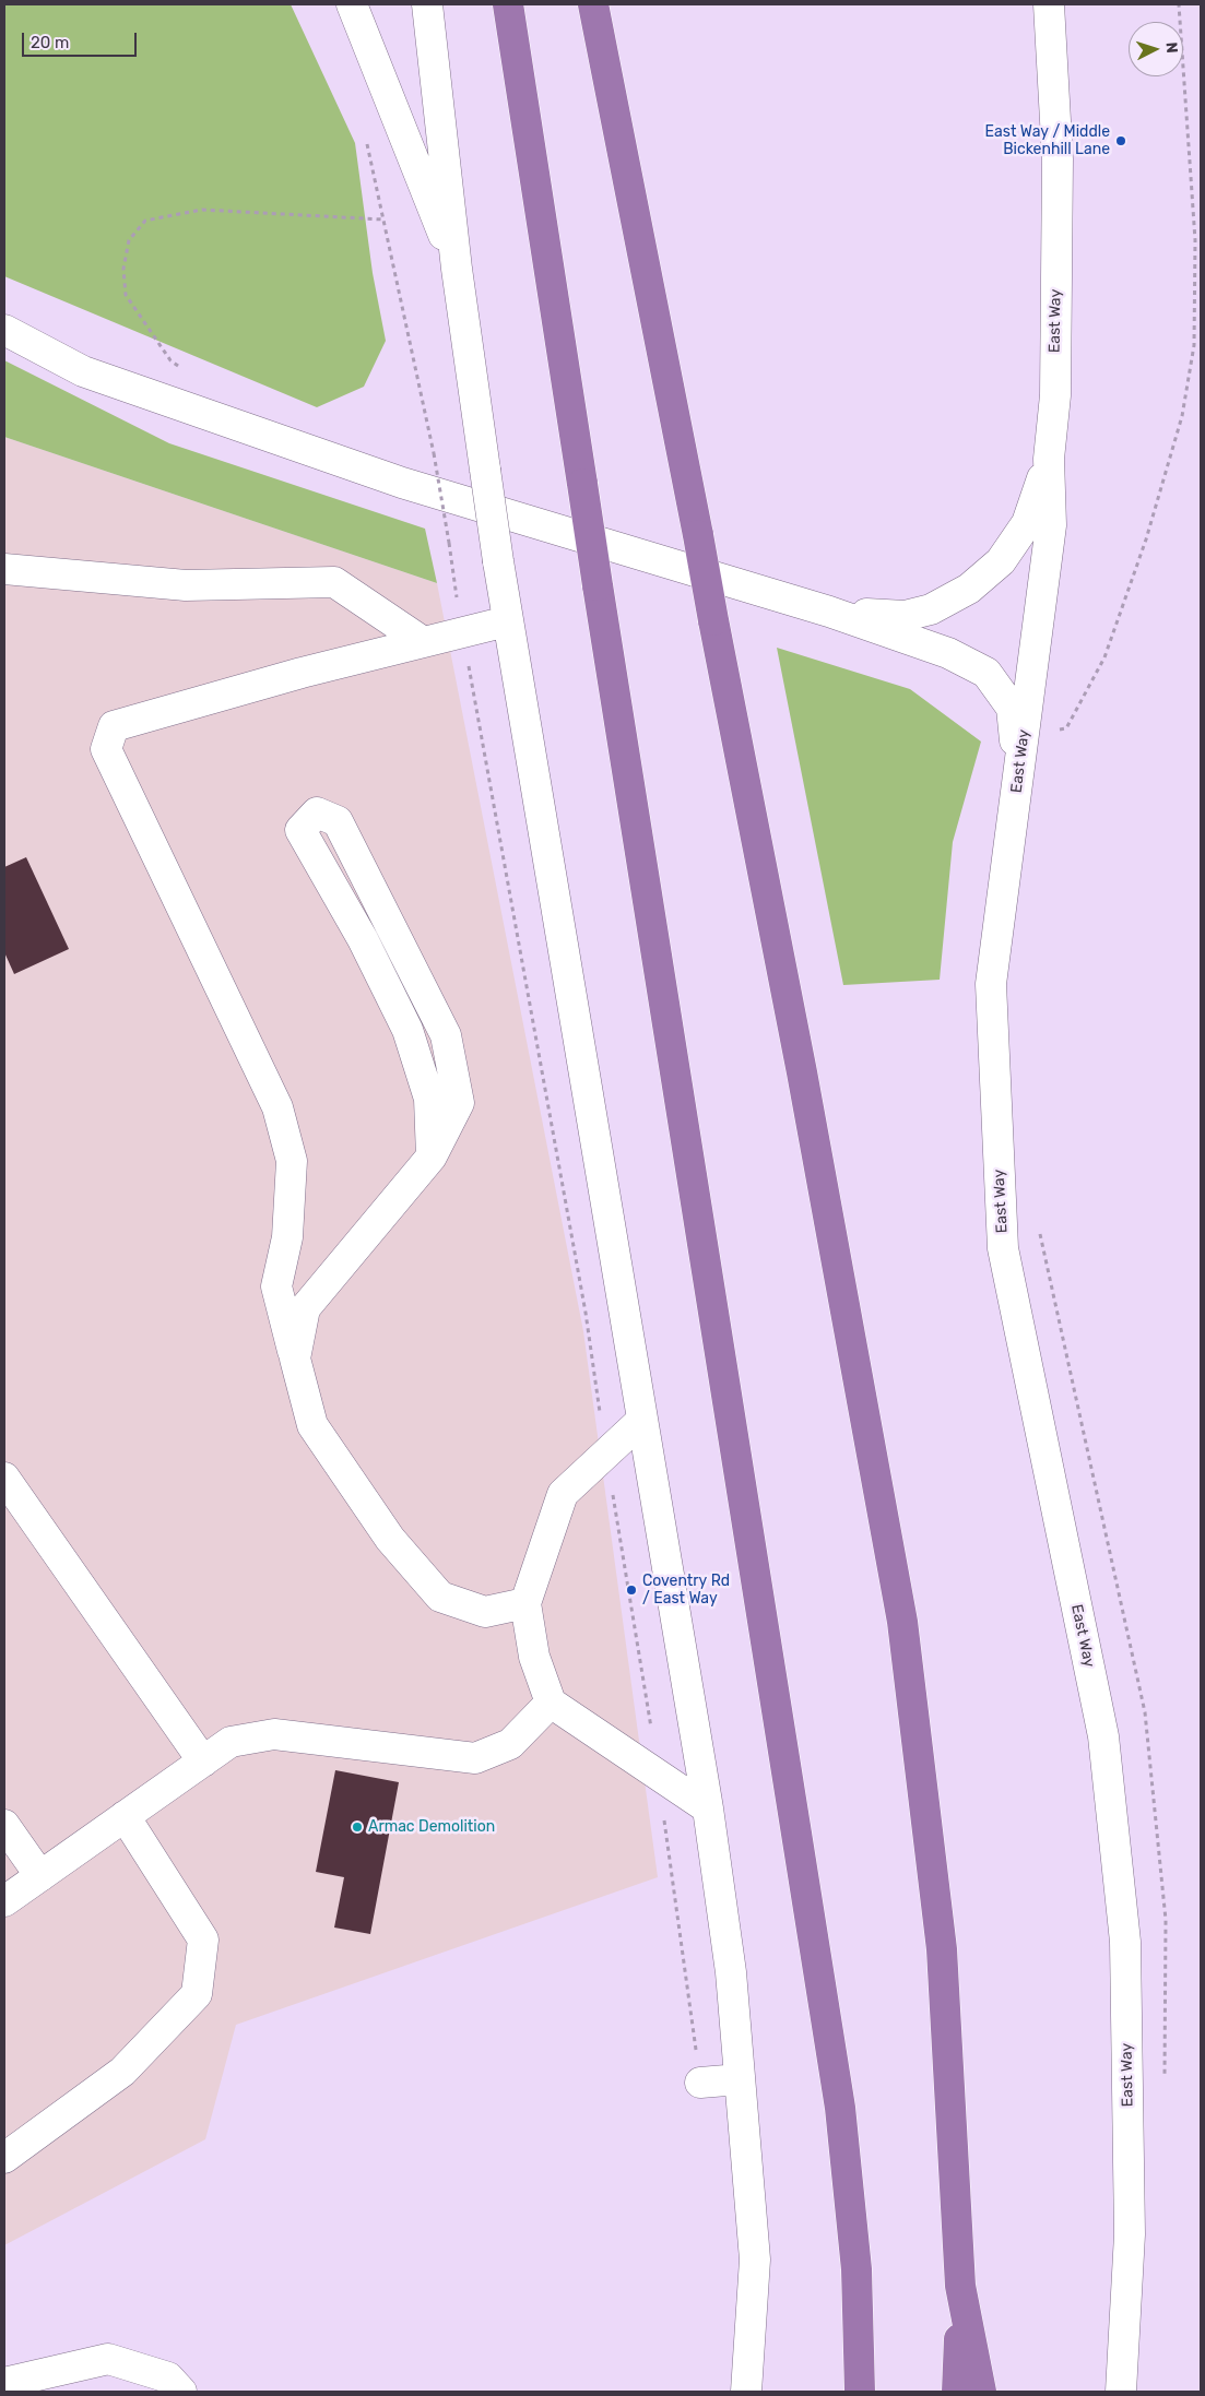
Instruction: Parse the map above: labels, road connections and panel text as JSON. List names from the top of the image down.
{
  "streets": {
    "street": ["East Way"]
  },
  "places": ["East Way / Middle Bickenhill Lane", "Coventry Rd / East Way", "Armac Demolition"],
  "scale_bar": "20 m",
  "north": "right"
}
